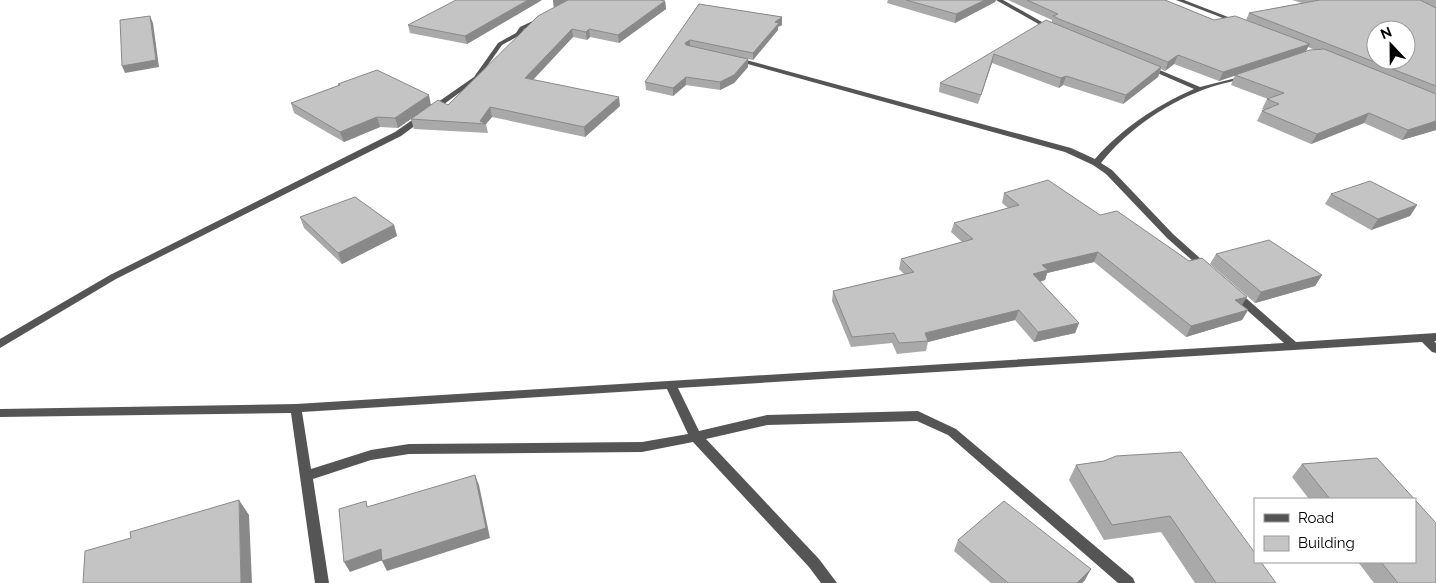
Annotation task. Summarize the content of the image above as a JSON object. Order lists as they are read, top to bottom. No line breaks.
{"legend":["Road","Building"],"north":"top"}
